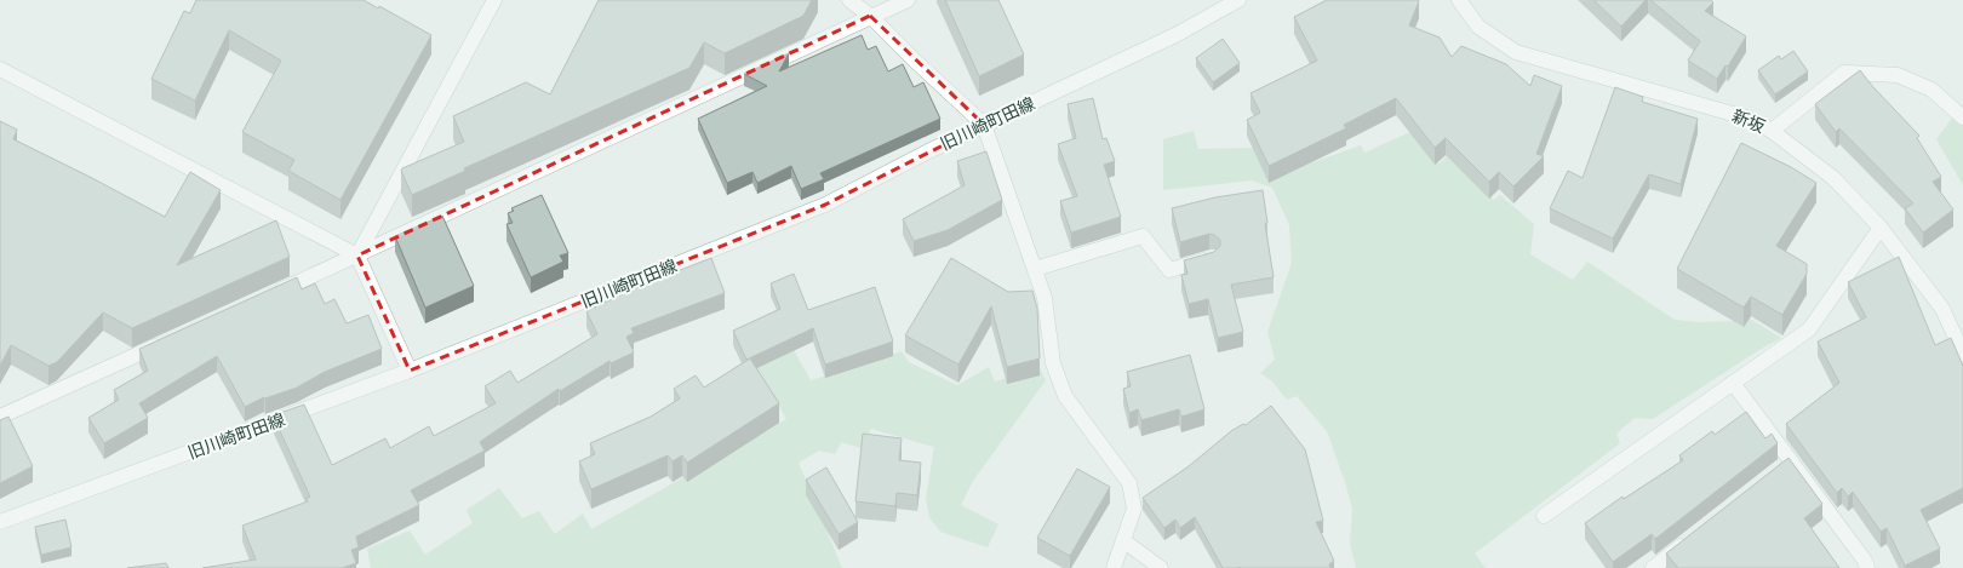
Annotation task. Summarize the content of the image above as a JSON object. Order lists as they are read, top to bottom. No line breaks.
{"streets":{"street":["新坂","旧川崎町田線"]}}
